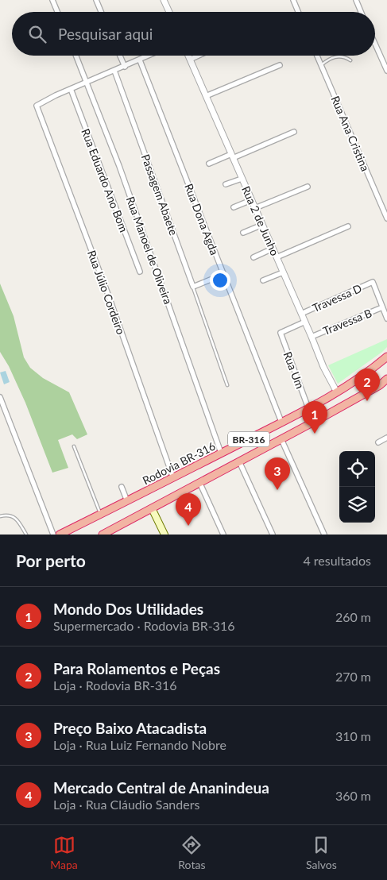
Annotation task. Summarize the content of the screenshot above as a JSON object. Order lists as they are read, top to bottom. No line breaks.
{"streets":{"highway":["BR-316","Rodovia BR-316"],"street":["Rua Ana Cristina","Rua Eduardo Ano Bom","Passagem Abaete","Rua Dona Agda","Rua 2 de Junho","Rua Manoel de Oliveira","Rua Júlio Cordeiro","Travessa D","Travessa B","Rua Um"]},"crossings":[["Rua Eduardo Ano Bom","Rua Júlio Cordeiro"],["Rua Dona Agda","Rodovia BR-316"],["Rua 2 de Junho","Travessa D"],["Rua 2 de Junho","Travessa B"],["Rua 2 de Junho","Rua Um"],["Rua 2 de Junho","Rodovia BR-316"],["Rua Manoel de Oliveira","Rodovia BR-316"],["Rua Júlio Cordeiro","Rodovia BR-316"],["Travessa D","Travessa B"],["Rua Um","Rodovia BR-316"]],"page":{"search":"Pesquisar aqui","pins":["2","1","3","4"],"heading":["Por perto","4 resultados"],"list":[{"mark":"1","name":"Mondo Dos Utilidades","note":"Supermercado · Rodovia BR-316","value":"260 m"},{"mark":"2","name":"Para Rolamentos e Peças","note":"Loja · Rodovia BR-316","value":"270 m"},{"mark":"3","name":"Preço Baixo Atacadista","note":"Loja · Rua Luiz Fernando Nobre","value":"310 m"},{"mark":"4","name":"Mercado Central de Ananindeua","note":"Loja · Rua Cláudio Sanders","value":"360 m"}],"nav":["Mapa","Rotas","Salvos"]}}
